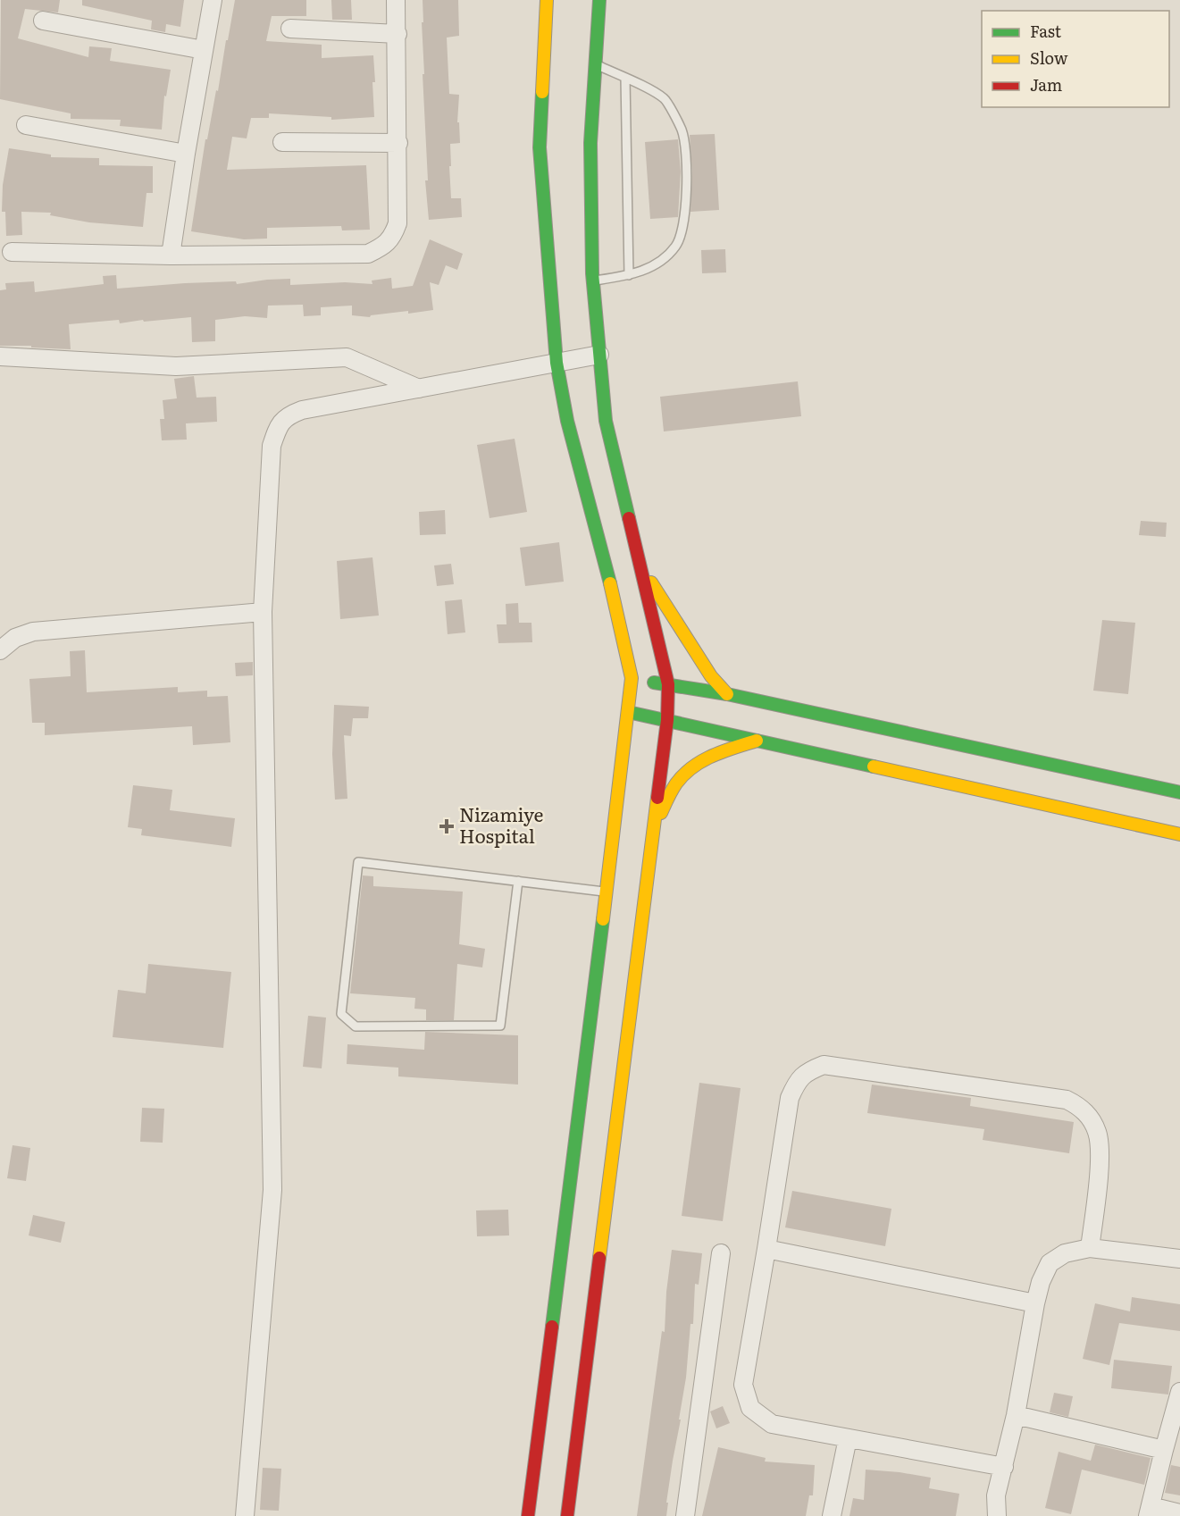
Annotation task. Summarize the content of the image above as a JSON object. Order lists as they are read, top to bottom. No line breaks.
{"places":{"health":["Nizamiye Hospital"]},"legend":["Fast","Slow","Jam"]}
